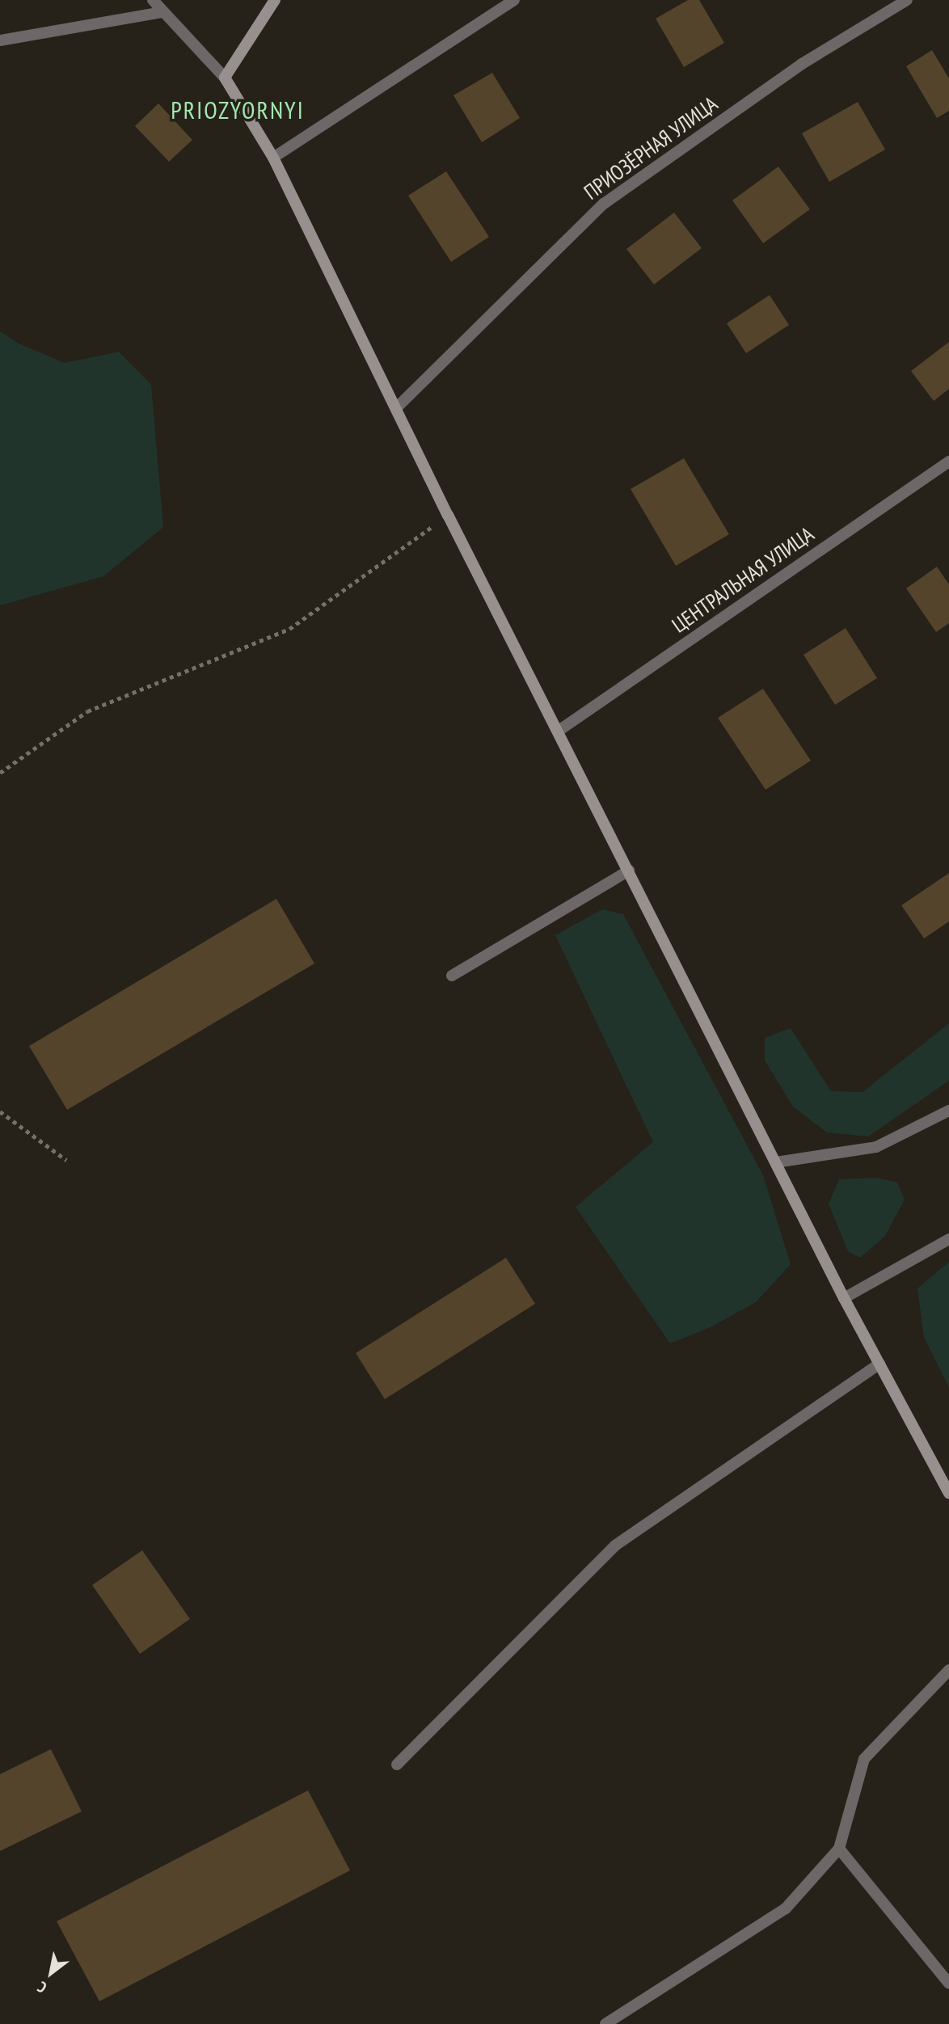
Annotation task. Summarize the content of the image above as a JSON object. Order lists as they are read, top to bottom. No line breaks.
{"streets":{"street":["ПРИОЗЁРНАЯ УЛИЦА","ЦЕНТРАЛЬНАЯ УЛИЦА"]},"districts":["PRIOZYORNYI"],"north":"bottom left"}
